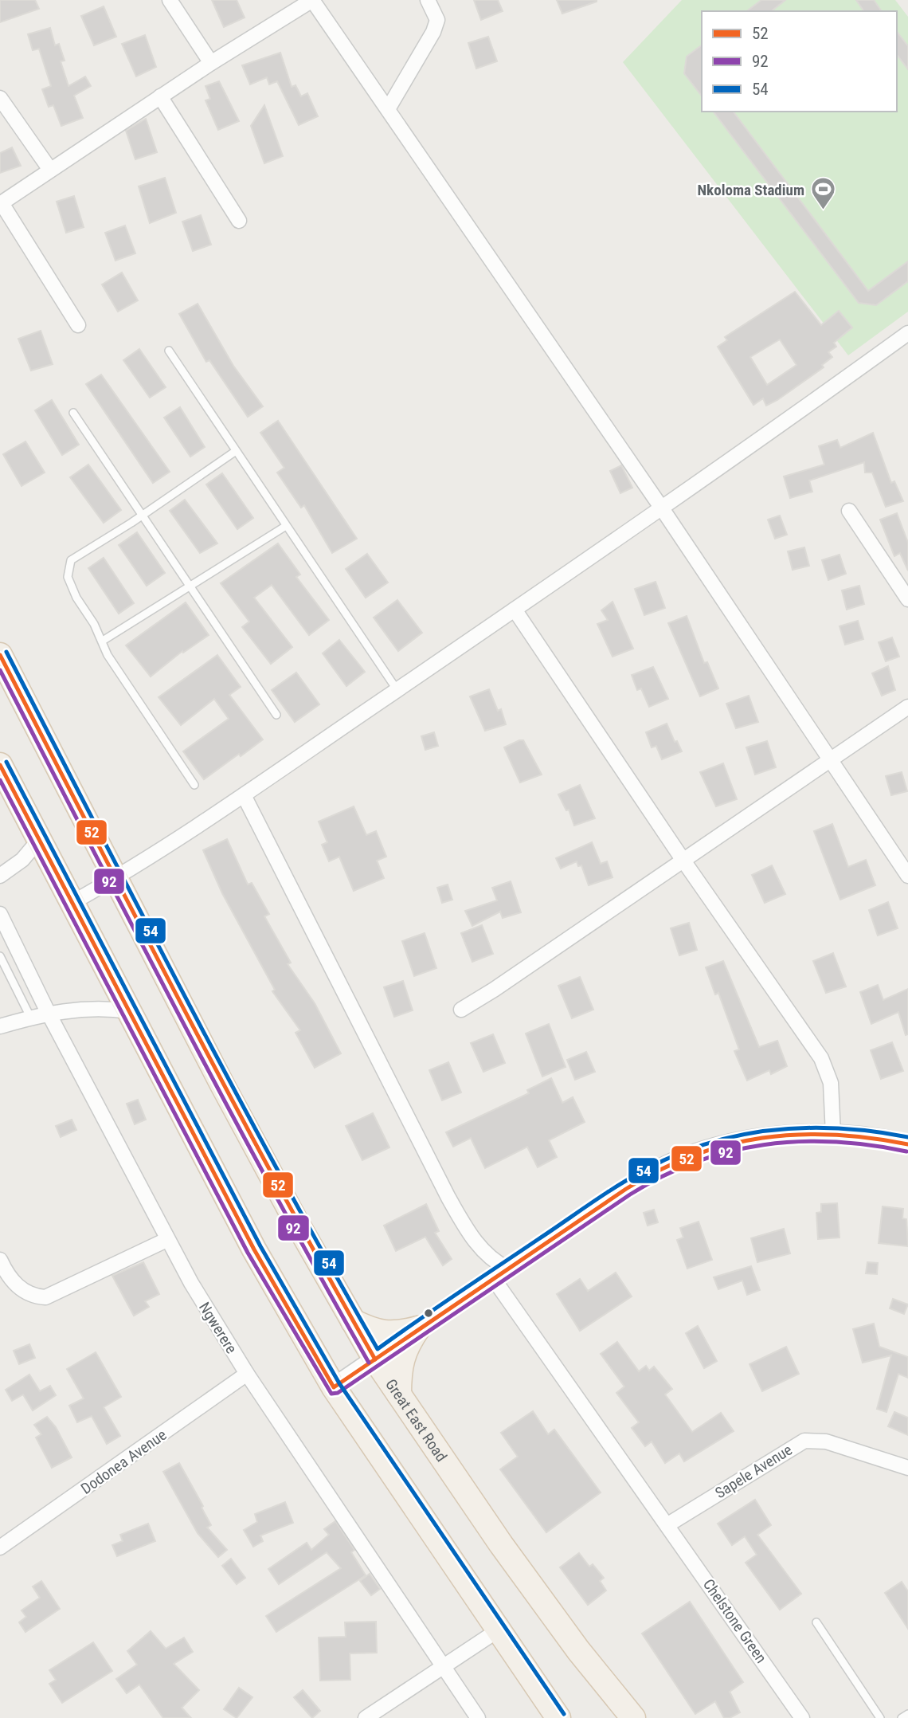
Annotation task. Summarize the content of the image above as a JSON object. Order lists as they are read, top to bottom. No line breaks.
{"streets":{"main road":["Great East Road"],"street":["Ngwerere","Dodonea Avenue","Sapele Avenue","Chelstone Green"]},"crossings":[["Ngwerere","Dodonea Avenue"],["Sapele Avenue","Chelstone Green"]],"places":{"sports":["Nkoloma Stadium"]},"lines":["transit line 54","transit line 52","transit line 92"],"legend":["52","92","54"]}
